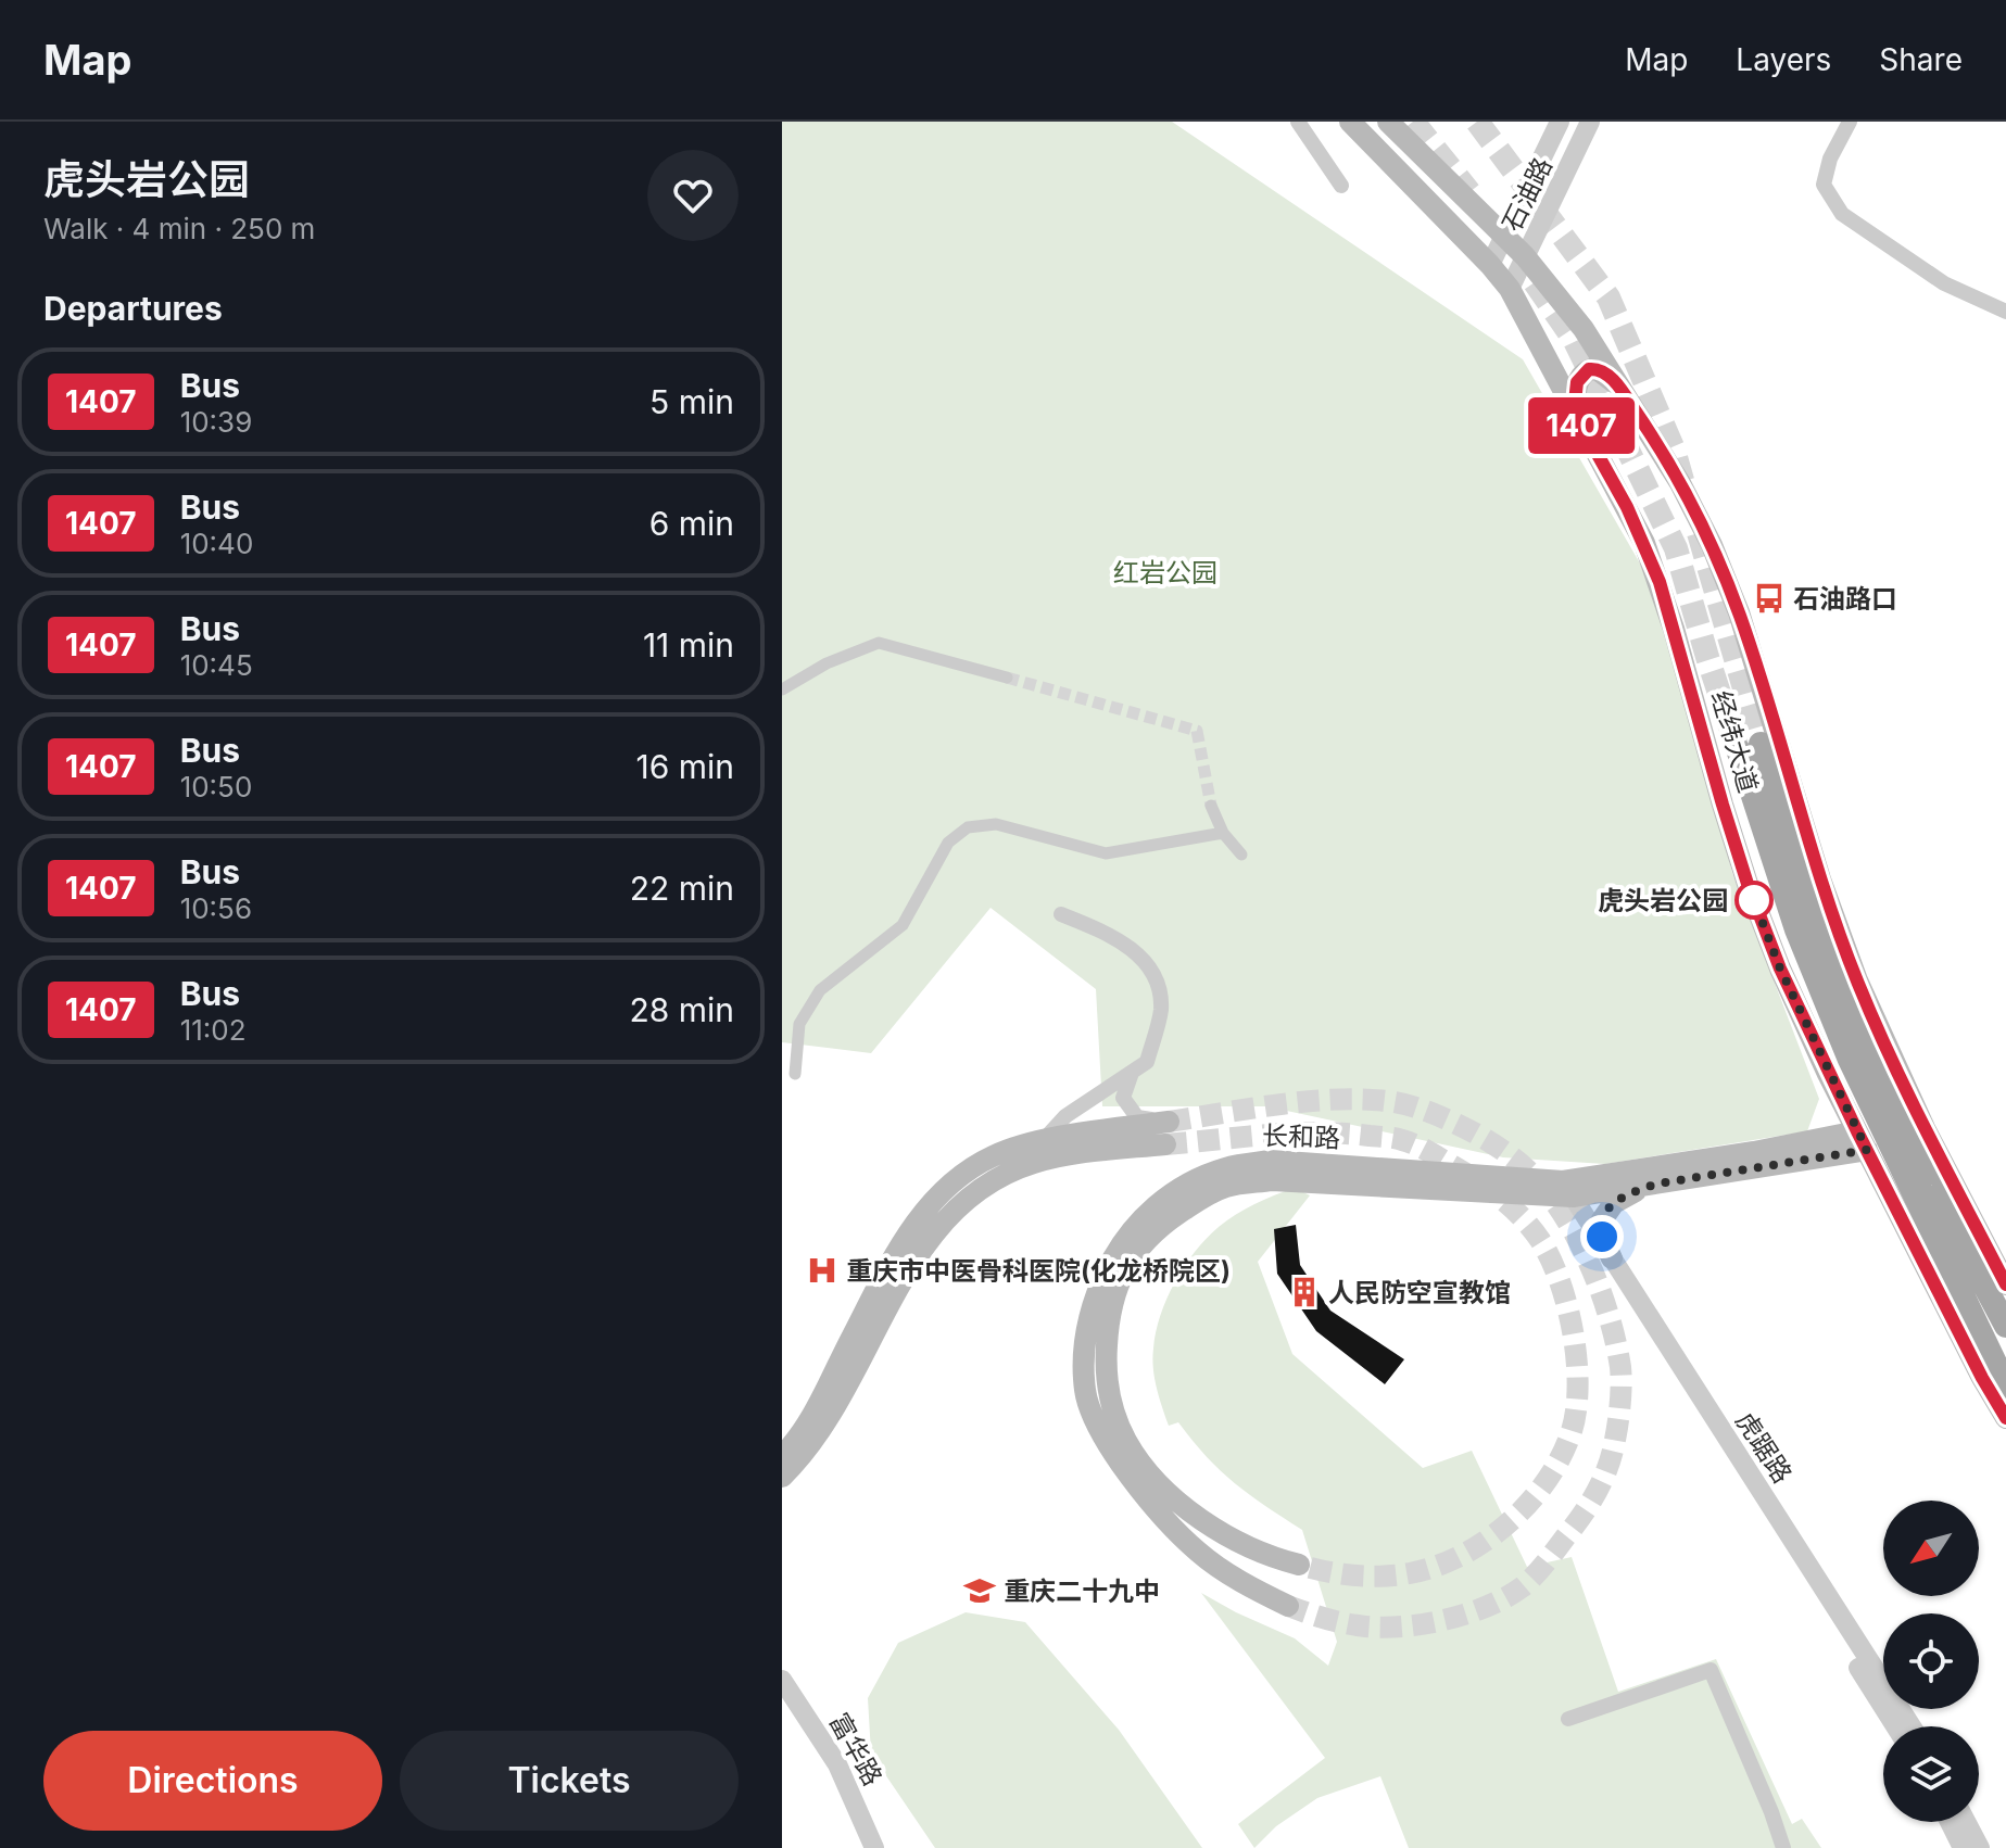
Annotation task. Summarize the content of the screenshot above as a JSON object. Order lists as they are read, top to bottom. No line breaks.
{"streets":{"main road":["经纬大道","长和路"],"street":["石油路","虎踞路","富华路"]},"crossings":[["石油路","经纬大道"],["经纬大道","长和路"],["长和路","虎踞路"]],"parks":["红岩公园"],"places":{"bus stop":["石油路口"],"other":["虎头岩公园"],"hospital":["重庆市中医骨科医院(化龙桥院区)"],"building":["人民防空宣教馆"],"school or university":["重庆二十九中"]},"lines":["bus line 1407"],"north":"bottom left","page":{"header":"Map","nav":["Map","Layers","Share"],"heading":[["虎头岩公园","Walk · 4 min · 250 m"],"Departures"],"on_map":"1407","list":[{"mark":"1407","name":"Bus","note":"10:39","value":"5 min"},{"mark":"1407","name":"Bus","note":"10:40","value":"6 min"},{"mark":"1407","name":"Bus","note":"10:45","value":"11 min"},{"mark":"1407","name":"Bus","note":"10:50","value":"16 min"},{"mark":"1407","name":"Bus","note":"10:56","value":"22 min"},{"mark":"1407","name":"Bus","note":"11:02","value":"28 min"}],"buttons":["Directions","Tickets"]}}
